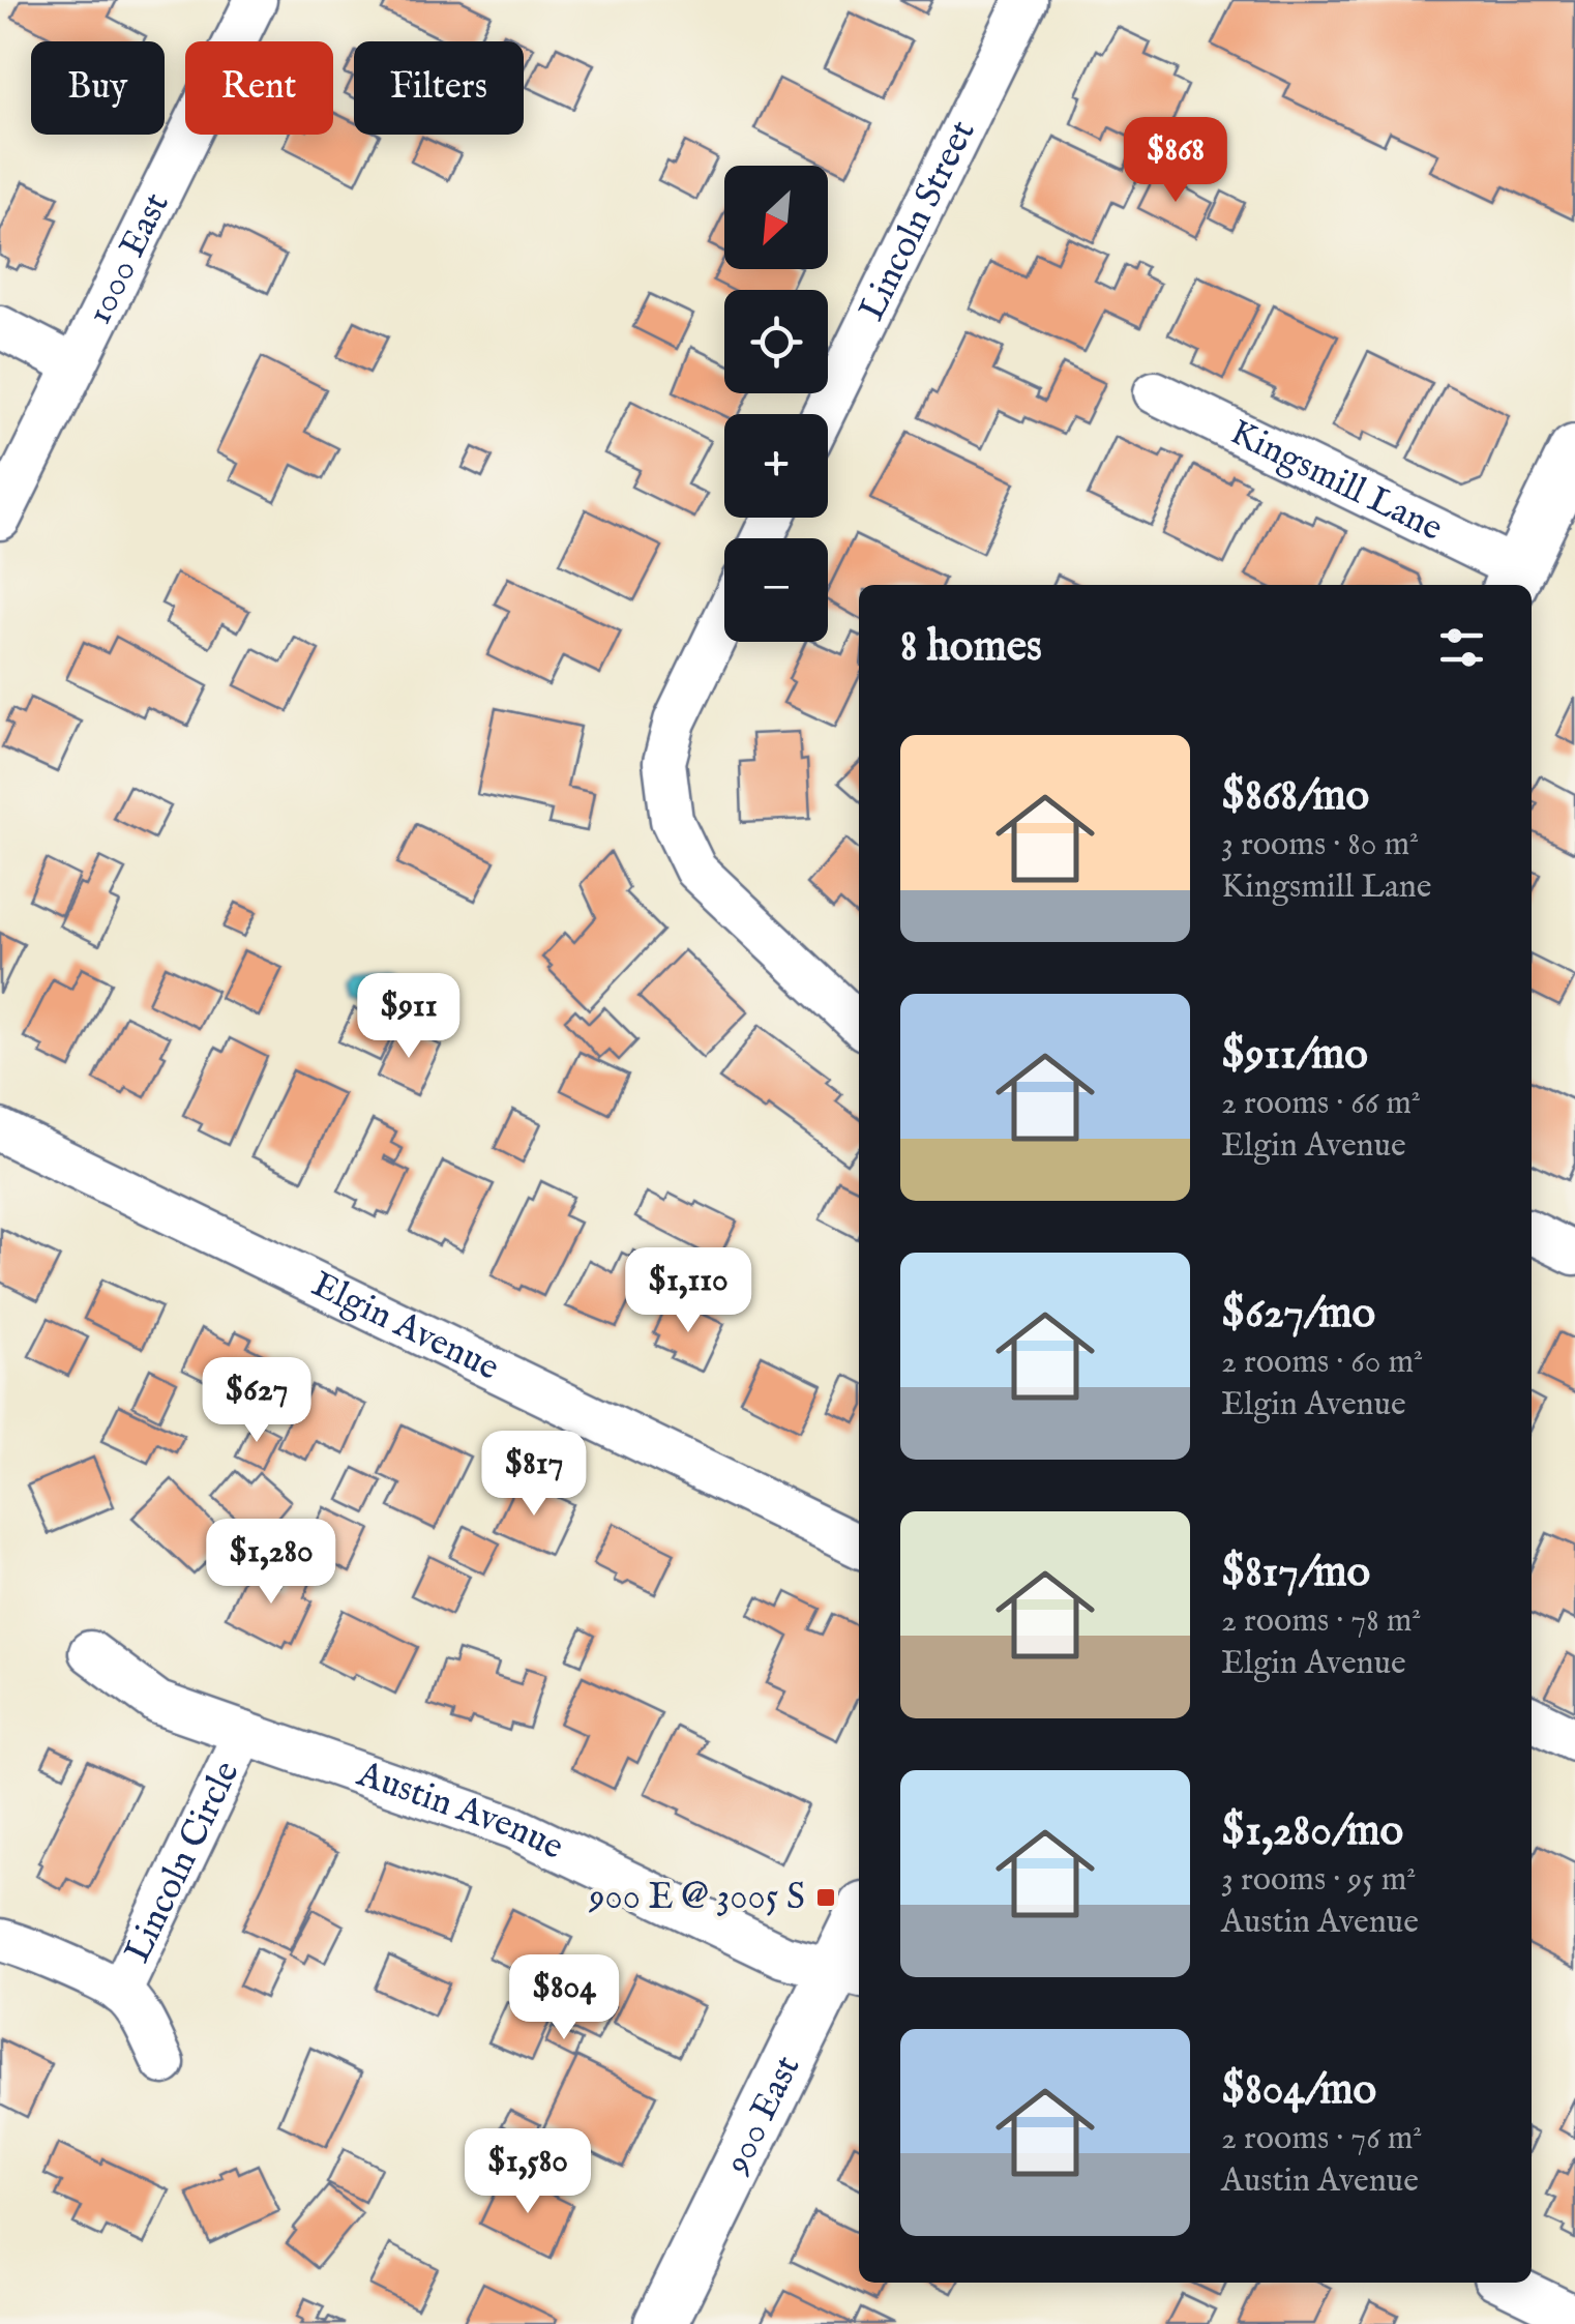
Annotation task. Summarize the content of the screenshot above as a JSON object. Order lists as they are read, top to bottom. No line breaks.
{"streets":{"street":["Lincoln Street","1000 East","Kingsmill Lane","Elgin Avenue","Austin Avenue","Lincoln Circle","900 East"]},"crossings":[["Austin Avenue","Lincoln Circle"],["Austin Avenue","900 East"]],"places":{"transit":["900 E @ 3005 S"]},"north":"bottom left","page":{"chip":["Buy","Rent","Filters"],"price":["$868","$911","$1,110","$627","$817","$1,280","$804","$1,580"],"map_buttons":["+","−"],"heading":"8 homes","list":[{"name":"$868/mo","note":"3 rooms · 80 m² · Kingsmill Lane"},{"name":"$911/mo","note":"2 rooms · 66 m² · Elgin Avenue"},{"name":"$627/mo","note":"2 rooms · 60 m² · Elgin Avenue"},{"name":"$817/mo","note":"2 rooms · 78 m² · Elgin Avenue"},{"name":"$1,280/mo","note":"3 rooms · 95 m² · Austin Avenue"},{"name":"$804/mo","note":"2 rooms · 76 m² · Austin Avenue"}]}}
